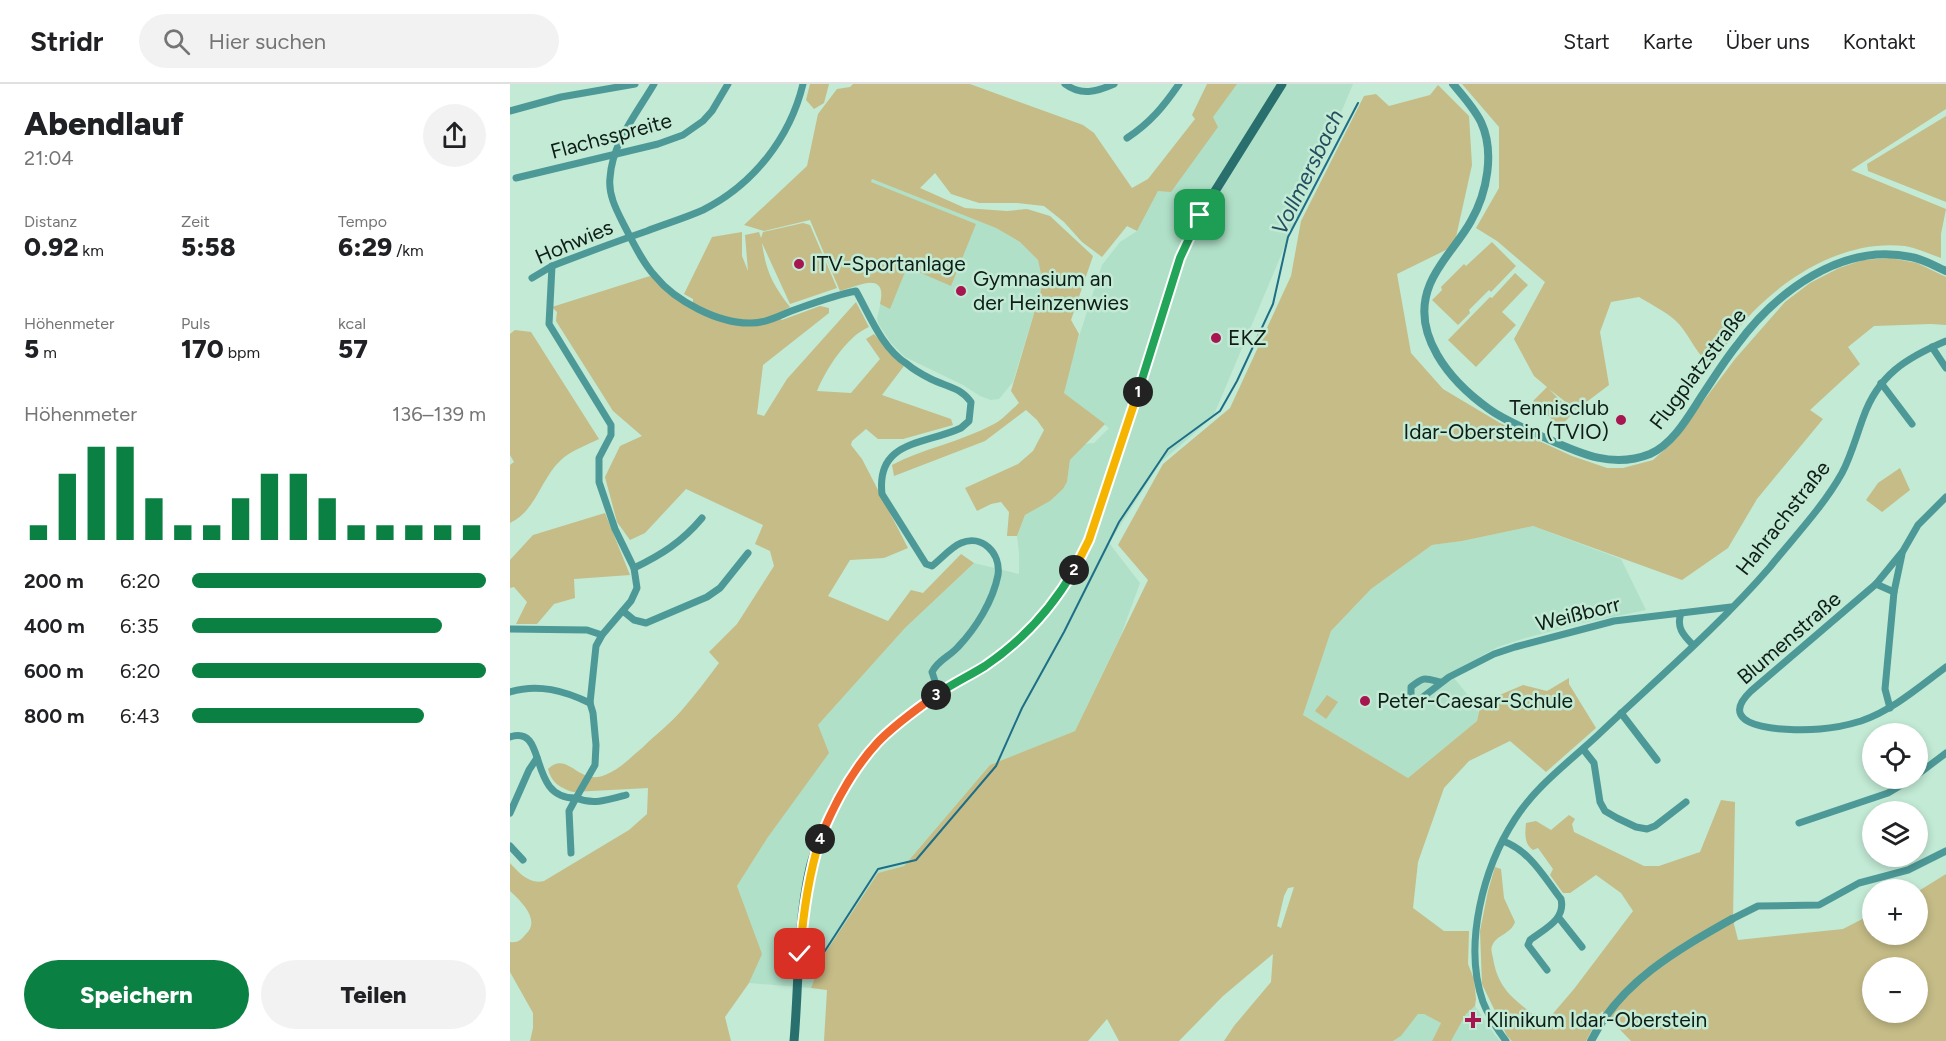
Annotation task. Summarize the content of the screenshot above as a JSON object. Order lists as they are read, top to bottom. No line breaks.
{"streets":{"street":["Flachsspreite","Hohwies","Flugplatzstraße","Hahrachstraße","Weißborr","Blumenstraße"]},"crossings":[["Flachsspreite","Hohwies"],["Hahrachstraße","Weißborr"]],"water":["Vollmersbach"],"places":{"other":["ITV-Sportanlage","Gymnasium an der Heinzenwies","EKZ","Tennisclub Idar-Oberstein (TVIO)","Peter-Caesar-Schule"],"health":["Klinikum Idar-Oberstein"]},"page":{"header":"Stridr","search":"Hier suchen","nav":["Start","Karte","Über uns","Kontakt"],"heading":["Abendlauf","21:04"],"stats":[["Distanz","0.92 km"],["Zeit","5:58"],["Tempo","6:29 /km"],["Höhenmeter","5 m"],["Puls","170 bpm"],["kcal","57"]],"pins":["1","2","3","4"],"chart":["Höhenmeter","136–139 m"],"list":[{"name":"200 m","note":"6:20"},{"name":"400 m","note":"6:35"},{"name":"600 m","note":"6:20"},{"name":"800 m","note":"6:43"}],"map_buttons":["+","−"],"buttons":["Speichern","Teilen"]}}
